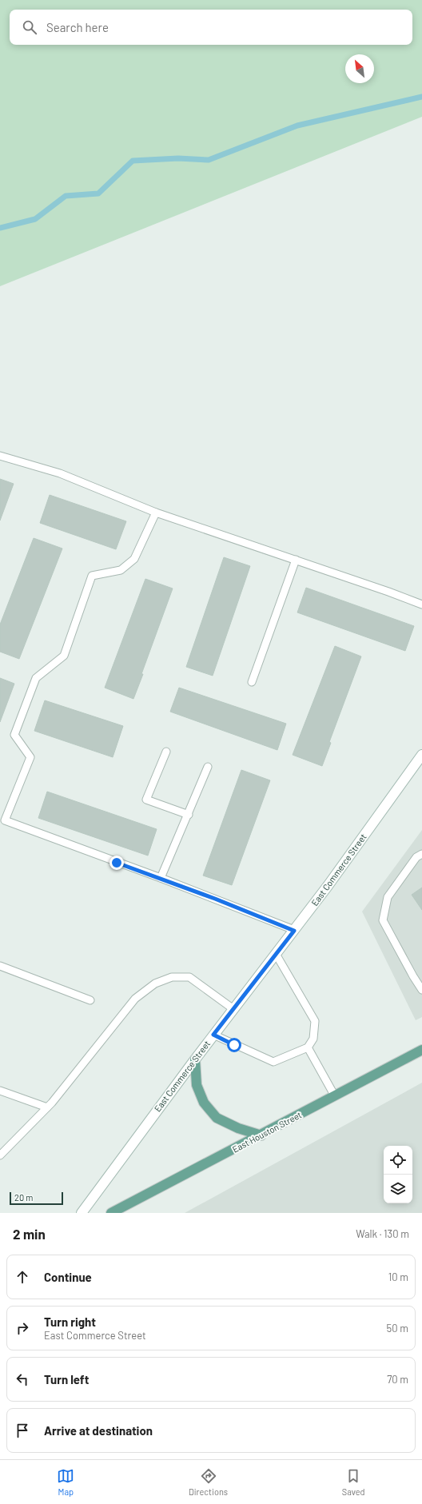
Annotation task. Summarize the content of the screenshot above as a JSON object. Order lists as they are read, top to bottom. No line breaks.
{"streets":{"main road":["East Commerce Street","East Houston Street"]},"scale_bar":"20 m","north":"top left","page":{"search":"Search here","scale":"20 m","heading":["2 min","Walk · 130 m"],"list":[["Continue","10 m"],["Turn right","East Commerce Street","50 m"],["Turn left","70 m"],"Arrive at destination"],"nav":["Map","Directions","Saved"]}}
